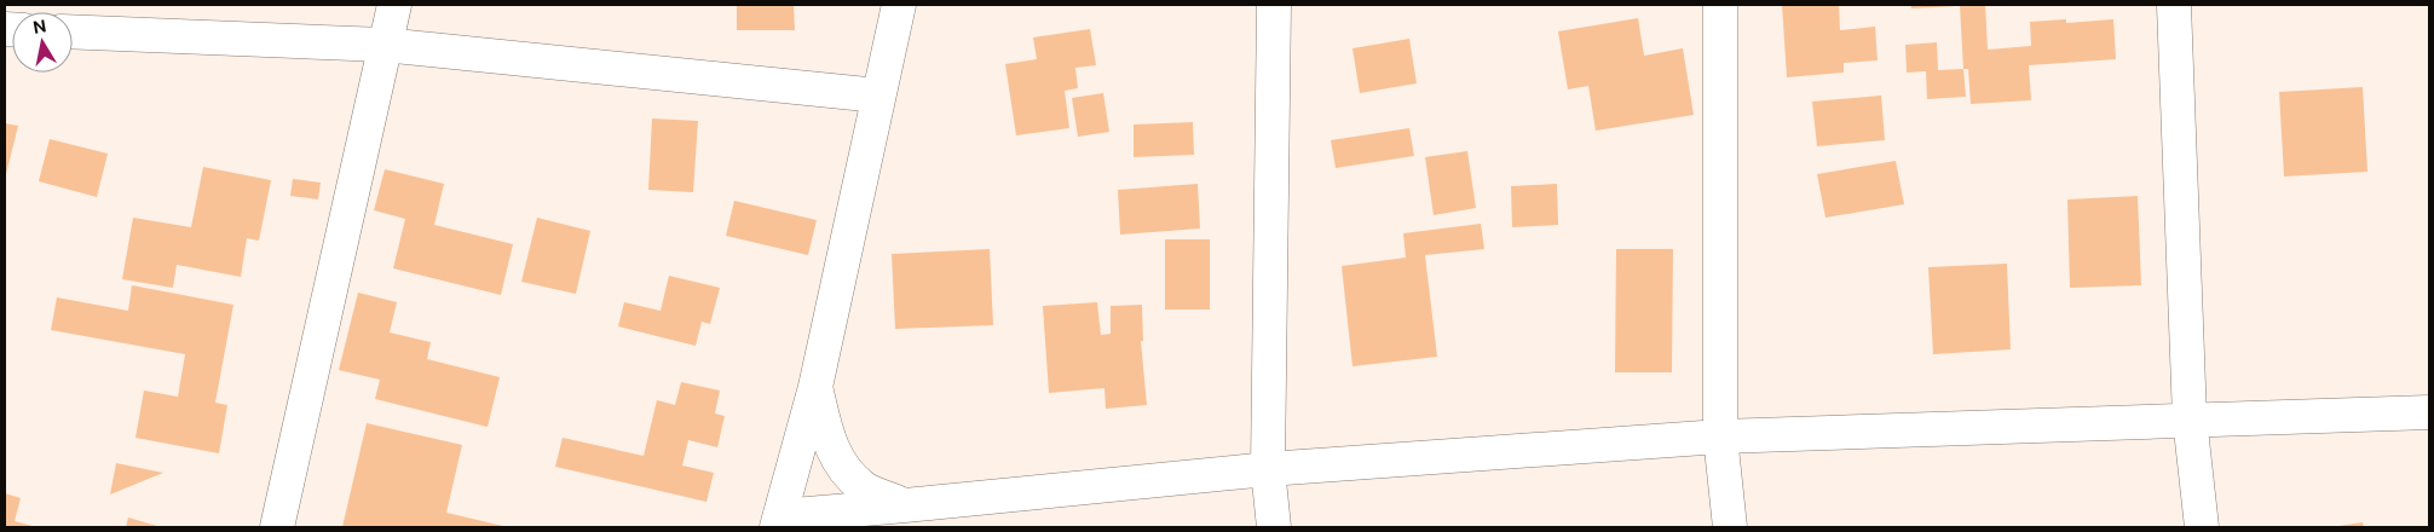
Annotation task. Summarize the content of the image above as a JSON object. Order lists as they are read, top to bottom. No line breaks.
{"north":"top"}
